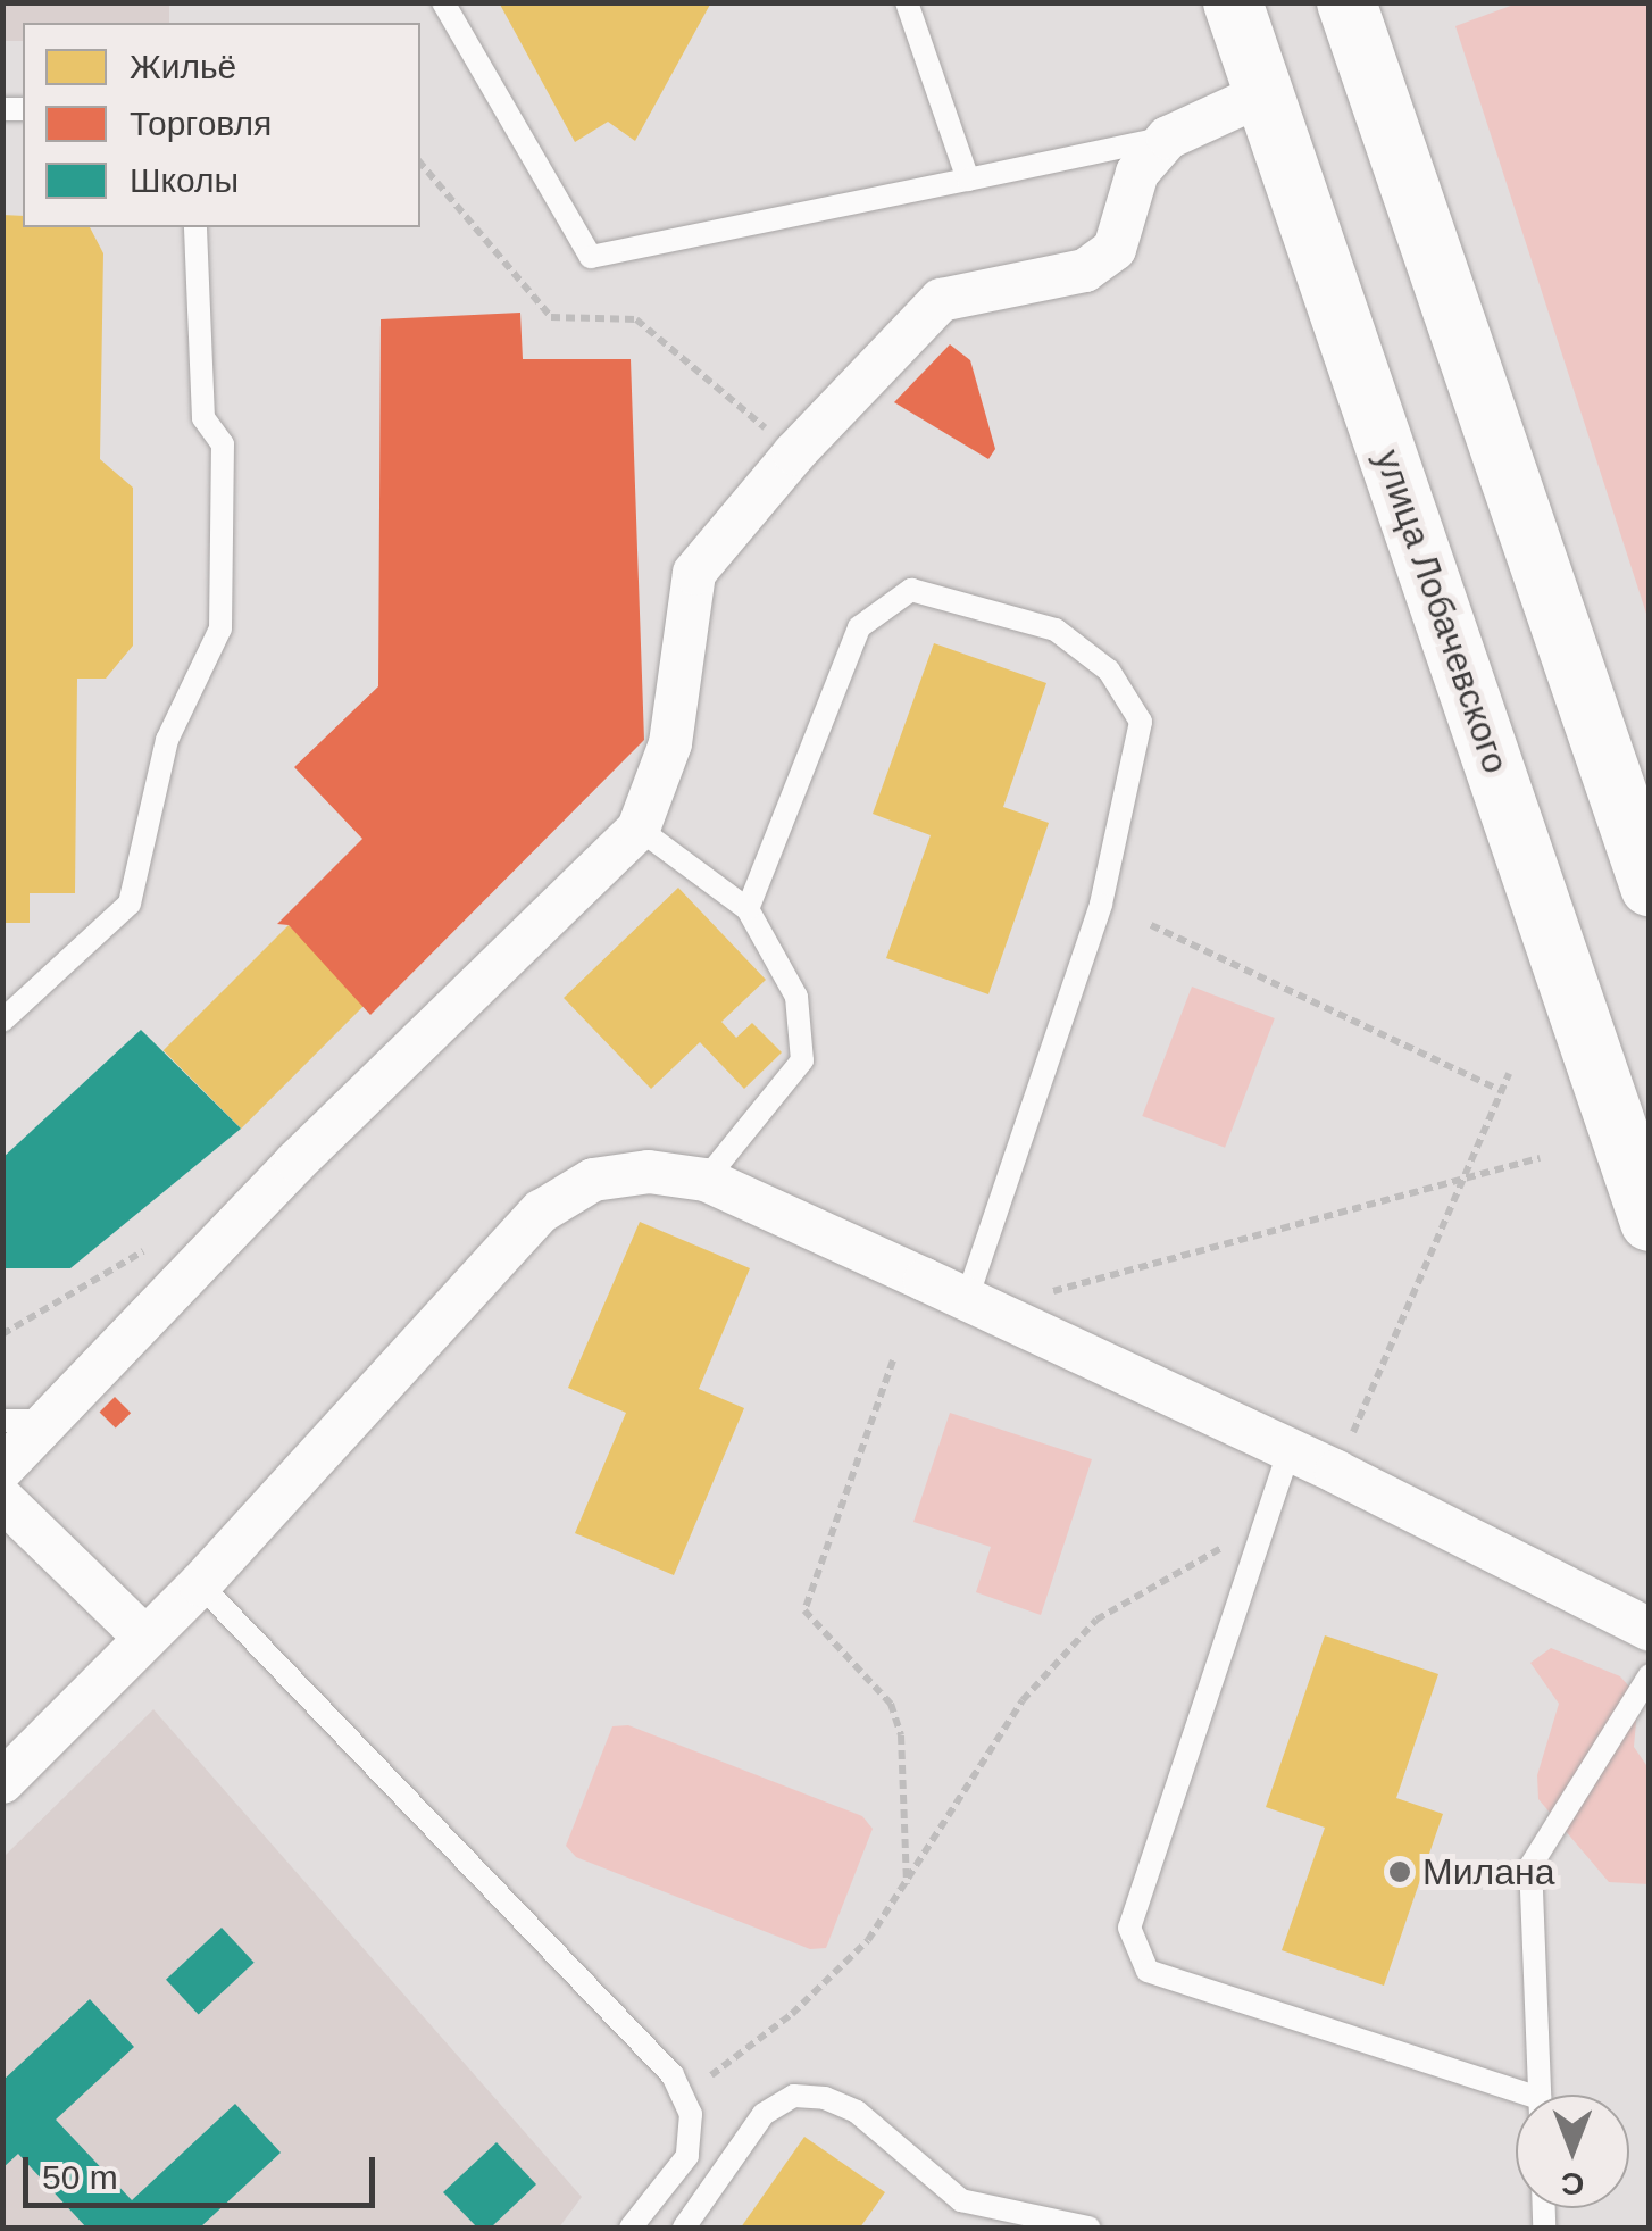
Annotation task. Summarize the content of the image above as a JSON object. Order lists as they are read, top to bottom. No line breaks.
{"streets":{"main road":["улица Лобачевского"]},"places":["Милана"],"legend":["Жильё","Торговля","Школы"],"scale_bar":"50 m","north":"bottom"}
